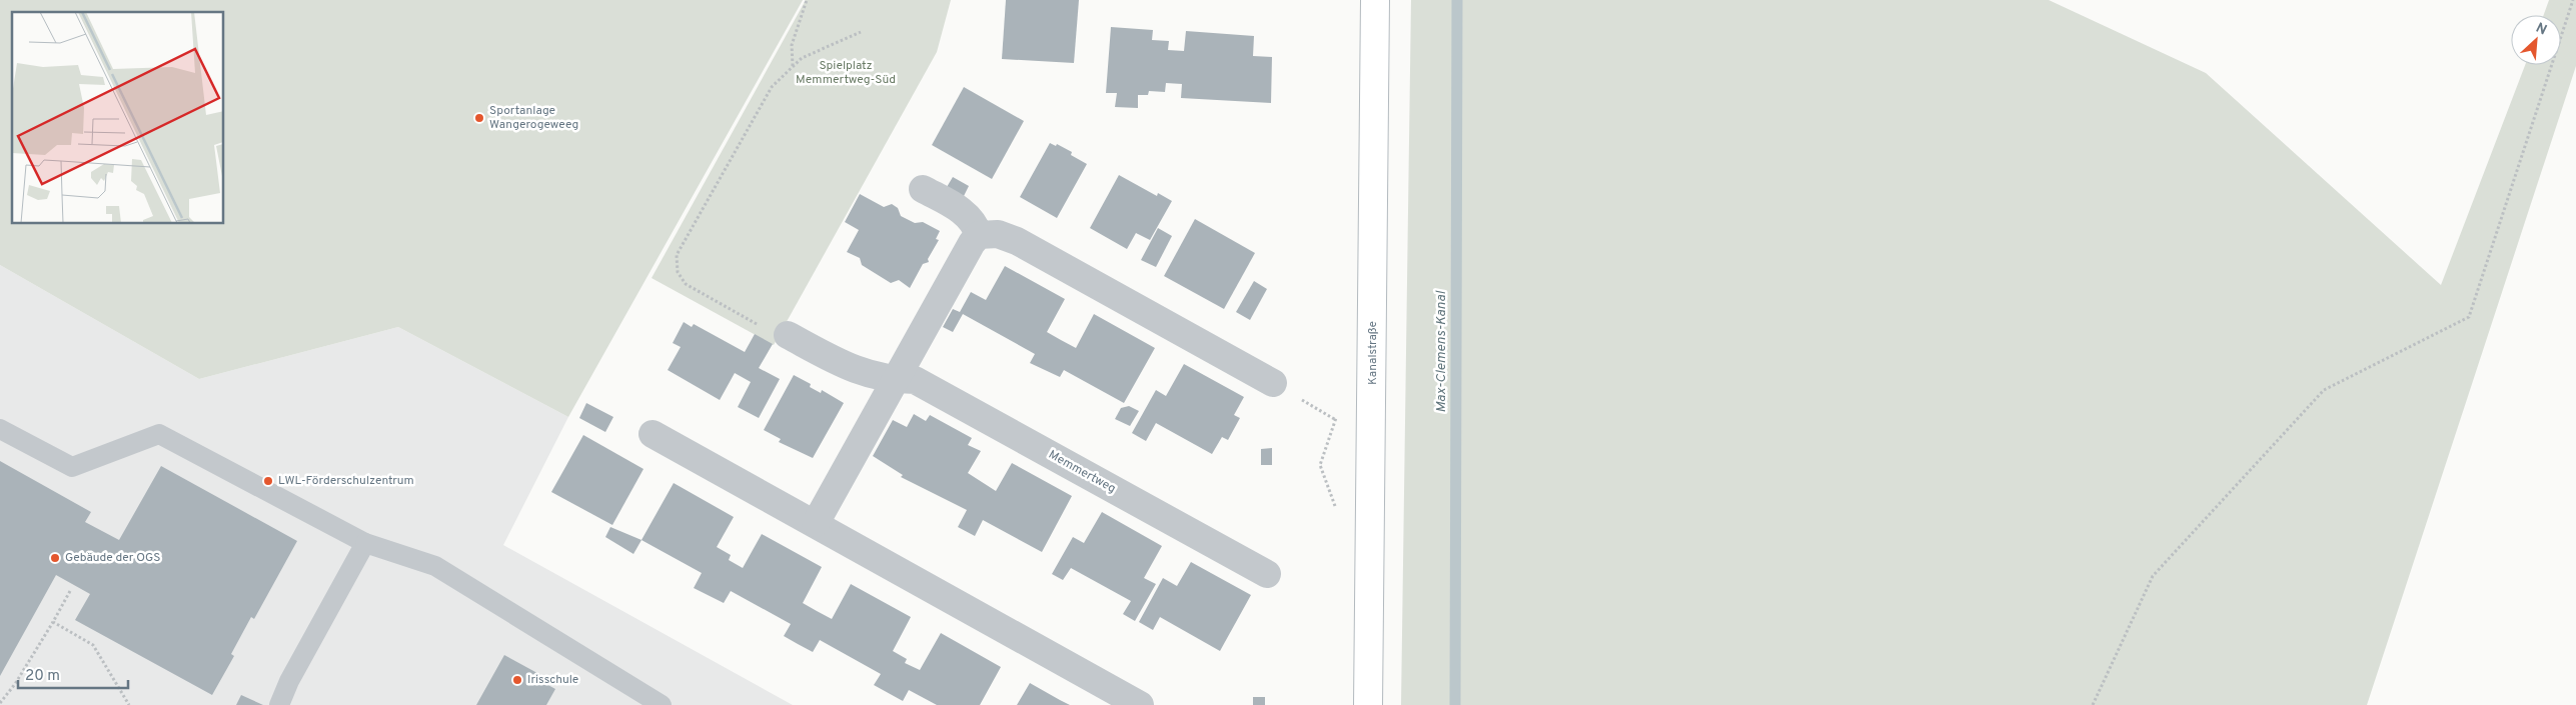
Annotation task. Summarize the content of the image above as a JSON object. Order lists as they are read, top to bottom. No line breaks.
{"streets":{"main road":["Kanalstraße"],"street":["Memmertweg"]},"water":["Max-Clemens-Kanal"],"parks":["Spielplatz Memmertweg-Süd"],"places":["Sportanlage Wangerogeweeg","LWL-Förderschulzentrum","Gebäude der OGS","Irisschule"],"scale_bar":"20 m","north":"top right"}
